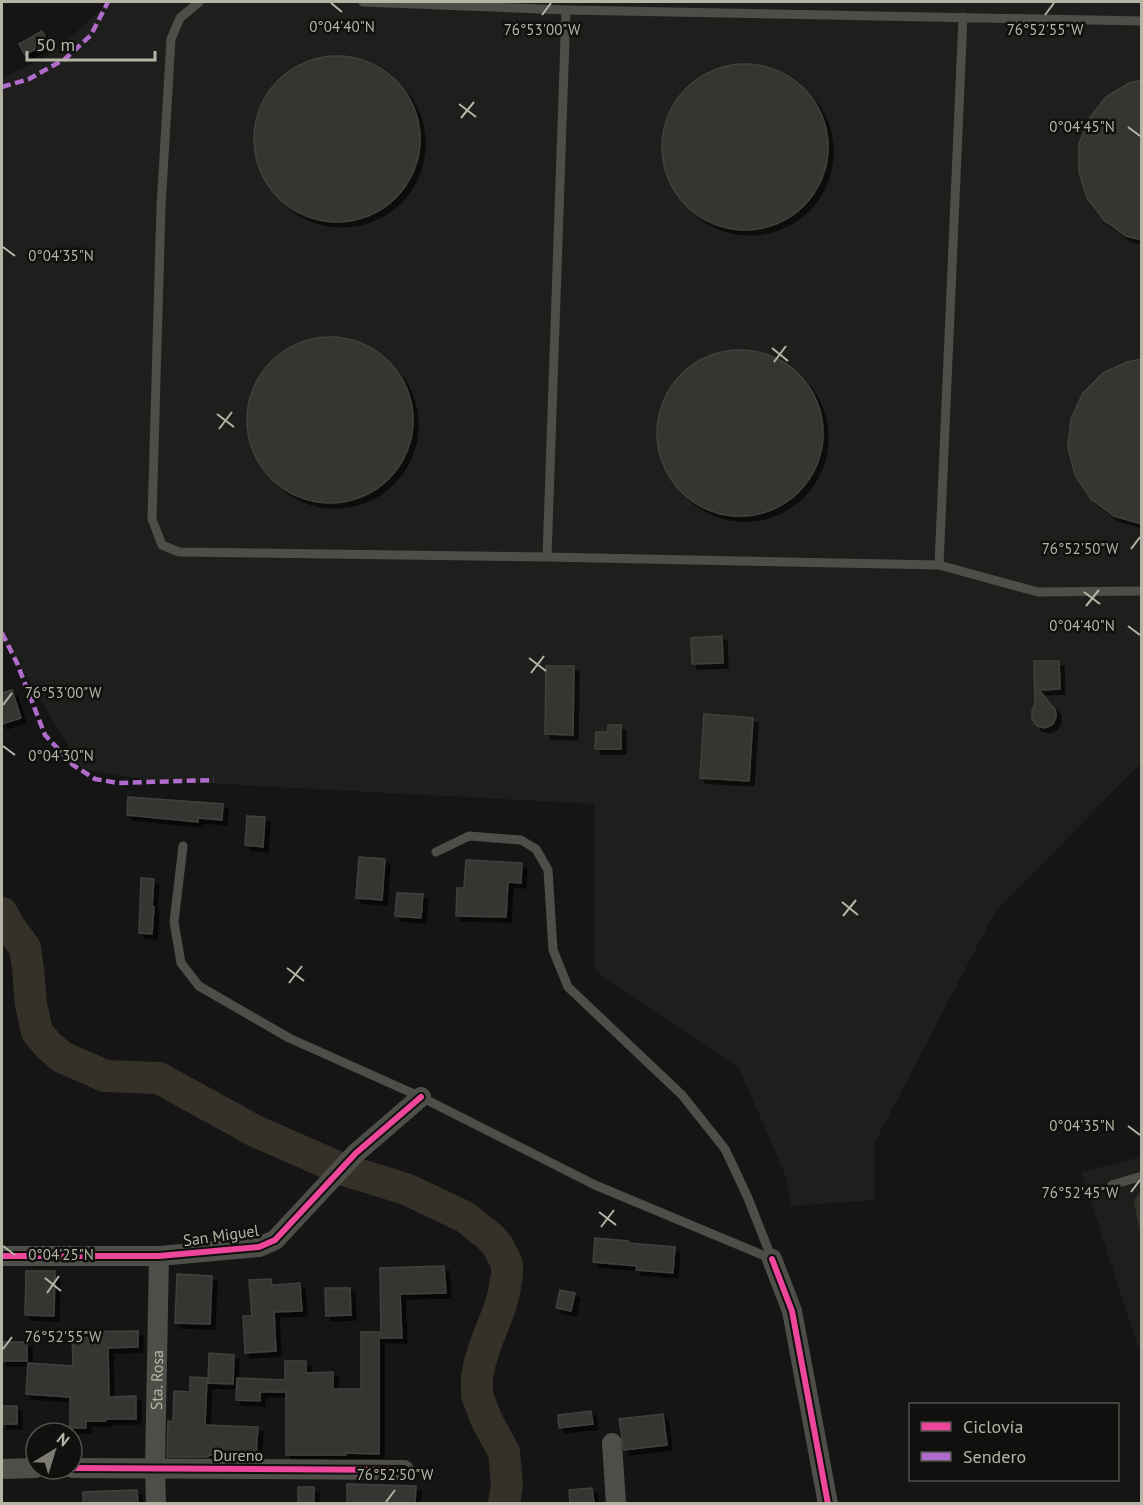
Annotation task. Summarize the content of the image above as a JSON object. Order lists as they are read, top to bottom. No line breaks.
{"streets":{"street":["San Miguel","Sta. Rosa","Dureno"]},"crossings":[["San Miguel","Sta. Rosa"],["Sta. Rosa","Dureno"]],"legend":["Ciclovía","Sendero"],"scale_bar":"50 m","north":"top right","coordinates":["0°04'40\"N","76°53'00\"W","76°52'55\"W","0°04'45\"N","0°04'35\"N","76°52'50\"W","0°04'30\"N","76°52'45\"W","0°04'25\"N"]}
